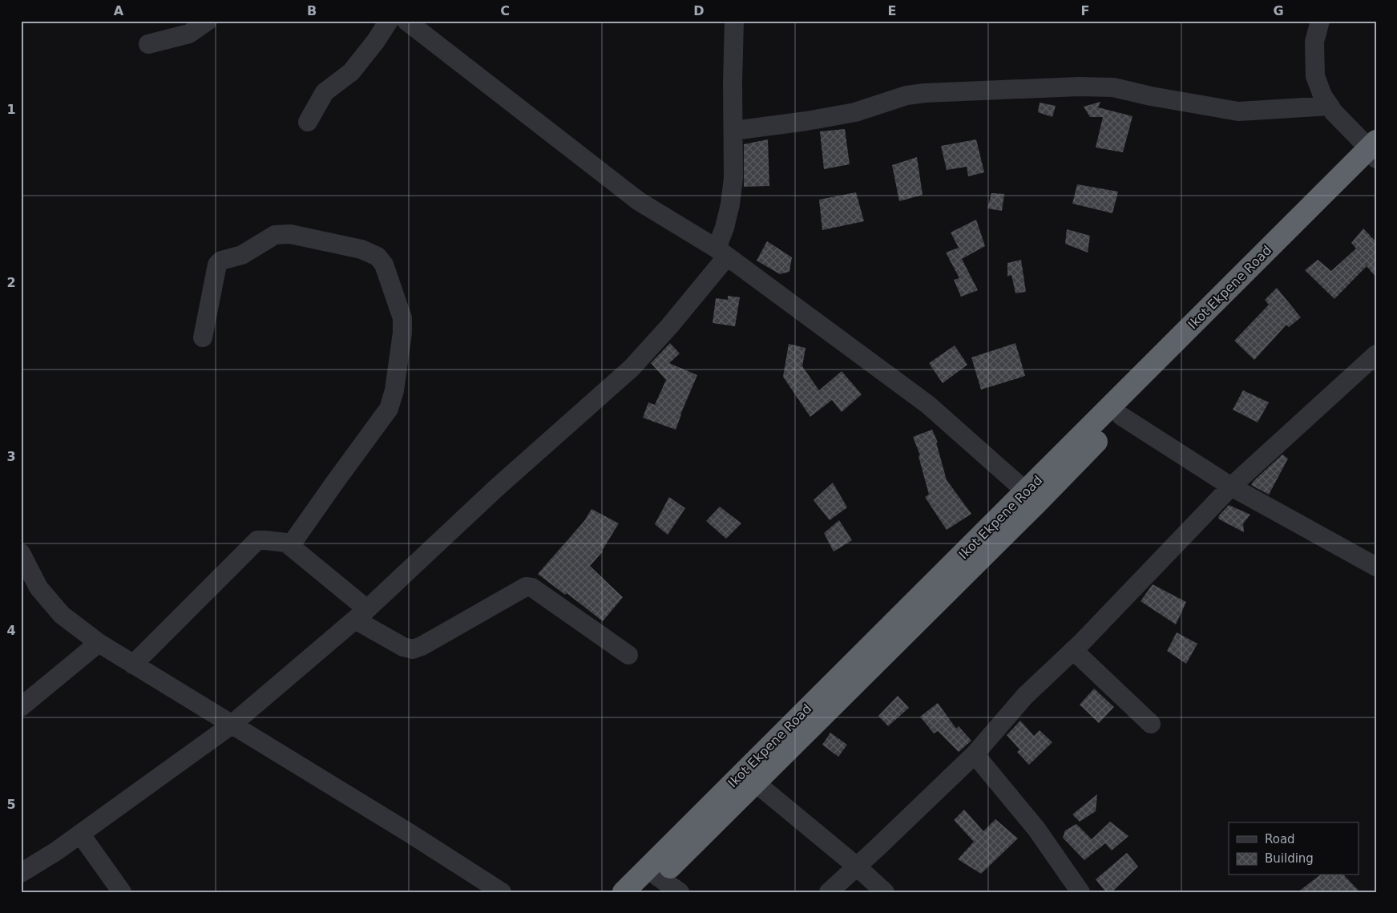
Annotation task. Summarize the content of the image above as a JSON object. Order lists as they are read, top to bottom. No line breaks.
{"streets":{"highway":["Ikot Ekpene Road"]},"legend":["Road","Building"],"grid":{"columns":["A","B","C","D","E","F","G"],"rows":["1","2","3","4","5"]}}
